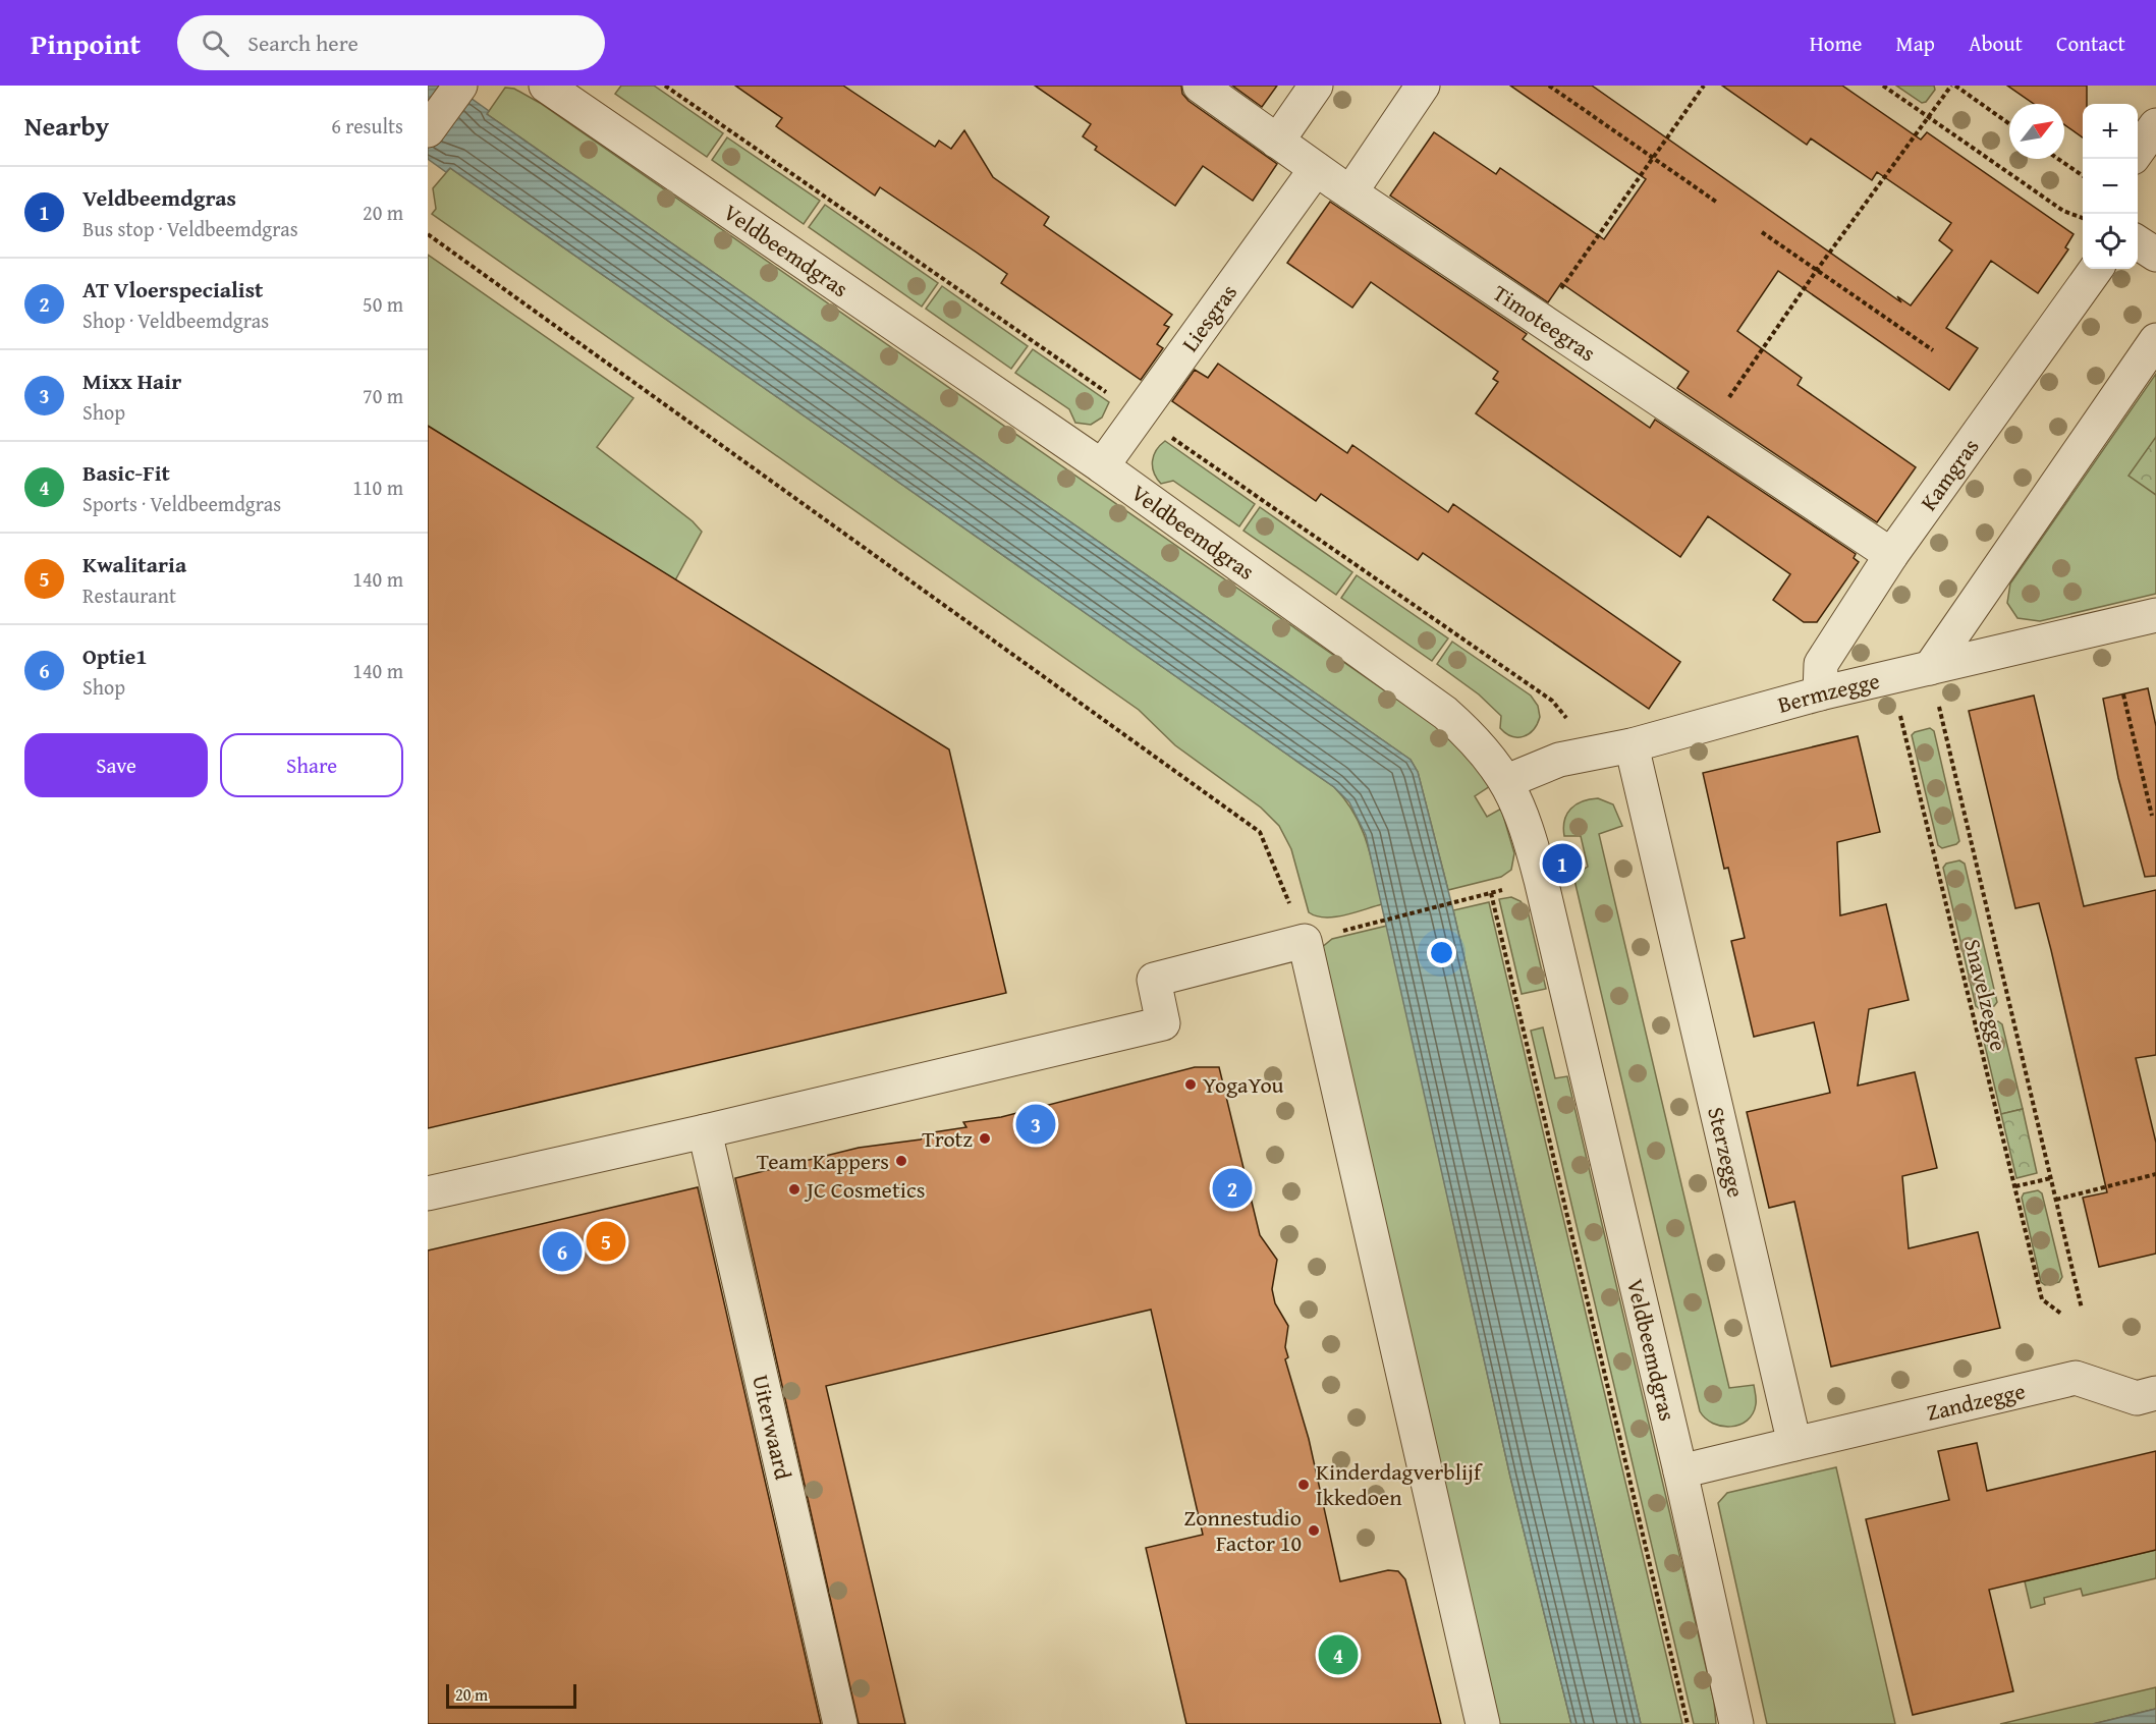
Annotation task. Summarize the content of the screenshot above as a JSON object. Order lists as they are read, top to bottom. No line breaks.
{"streets":{"street":["Veldbeemdgras","Liesgras","Timoteegras","Kamgras","Bermzegge","Sterzegge","Zandzegge","Uiterwaard"],"path":["Snavelzegge"]},"crossings":[["Veldbeemdgras","Liesgras"],["Veldbeemdgras","Bermzegge"],["Liesgras","Timoteegras"],["Timoteegras","Kamgras"],["Kamgras","Bermzegge"],["Bermzegge","Snavelzegge"],["Bermzegge","Sterzegge"],["Sterzegge","Zandzegge"]],"places":["YogaYou","Trotz","Team Kappers","JC Cosmetics","Kinderdagverblijf Ikkedoen","Zonnestudio Factor 10"],"scale_bar":"20 m","north":"top right","page":{"header":"Pinpoint","search":"Search here","nav":["Home","Map","About","Contact"],"heading":["Nearby","6 results"],"map_buttons":["+","−"],"list":[{"mark":"1","name":"Veldbeemdgras","note":"Bus stop · Veldbeemdgras","value":"20 m"},{"mark":"2","name":"AT Vloerspecialist","note":"Shop · Veldbeemdgras","value":"50 m"},{"mark":"3","name":"Mixx Hair","note":"Shop","value":"70 m"},{"mark":"4","name":"Basic-Fit","note":"Sports · Veldbeemdgras","value":"110 m"},{"mark":"5","name":"Kwalitaria","note":"Restaurant","value":"140 m"},{"mark":"6","name":"Optie1","note":"Shop","value":"140 m"}],"buttons":["Save","Share"],"pins":["1","3","2","5","6","4"],"scale":"20 m"}}
